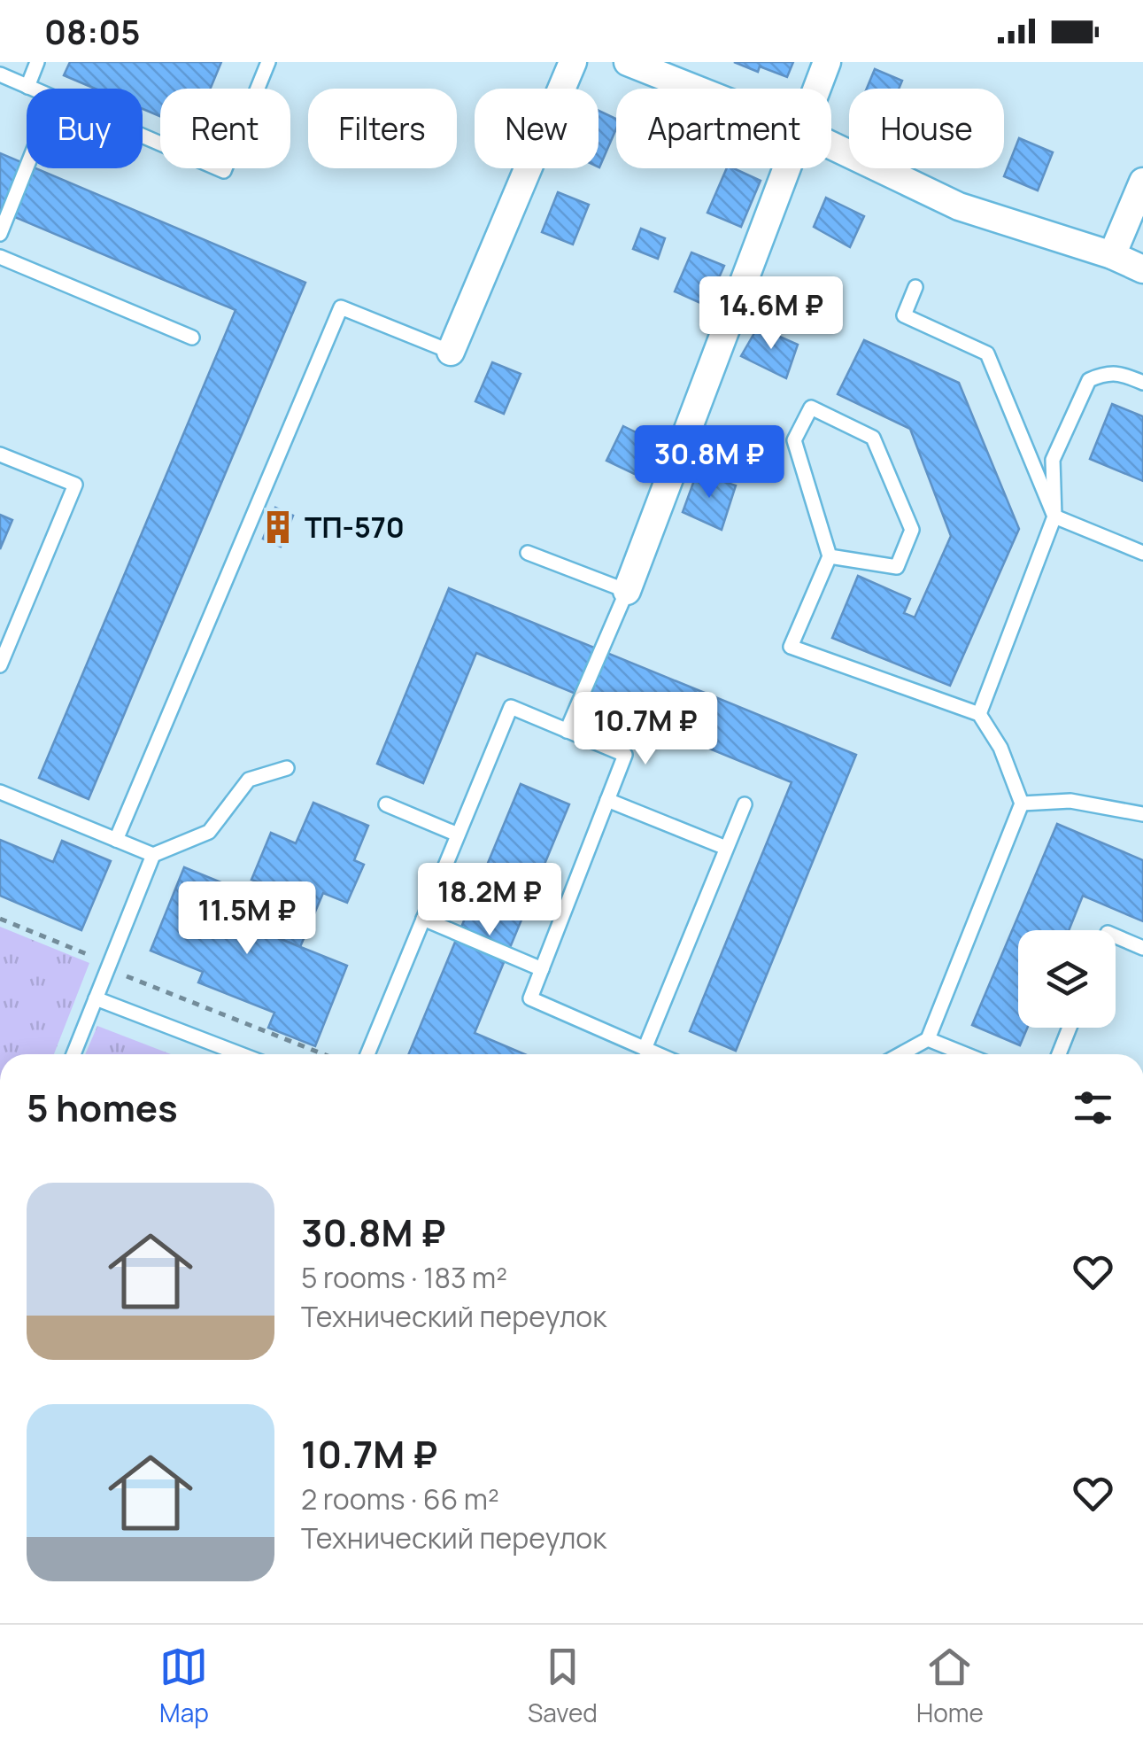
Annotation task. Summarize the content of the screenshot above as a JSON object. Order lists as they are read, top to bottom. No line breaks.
{"places":{"building":["ТП-570"]},"page":{"status":"08:05","chip":["Buy","Rent","Filters","New","Apartment","House"],"price":["14.6M ₽","30.8M ₽","10.7M ₽","18.2M ₽","11.5M ₽"],"heading":"5 homes","list":[{"name":"30.8M ₽","note":"5 rooms · 183 m² · Технический переулок"},{"name":"10.7M ₽","note":"2 rooms · 66 m² · Технический переулок"}],"tabs":["Map","Saved","Home"]}}
